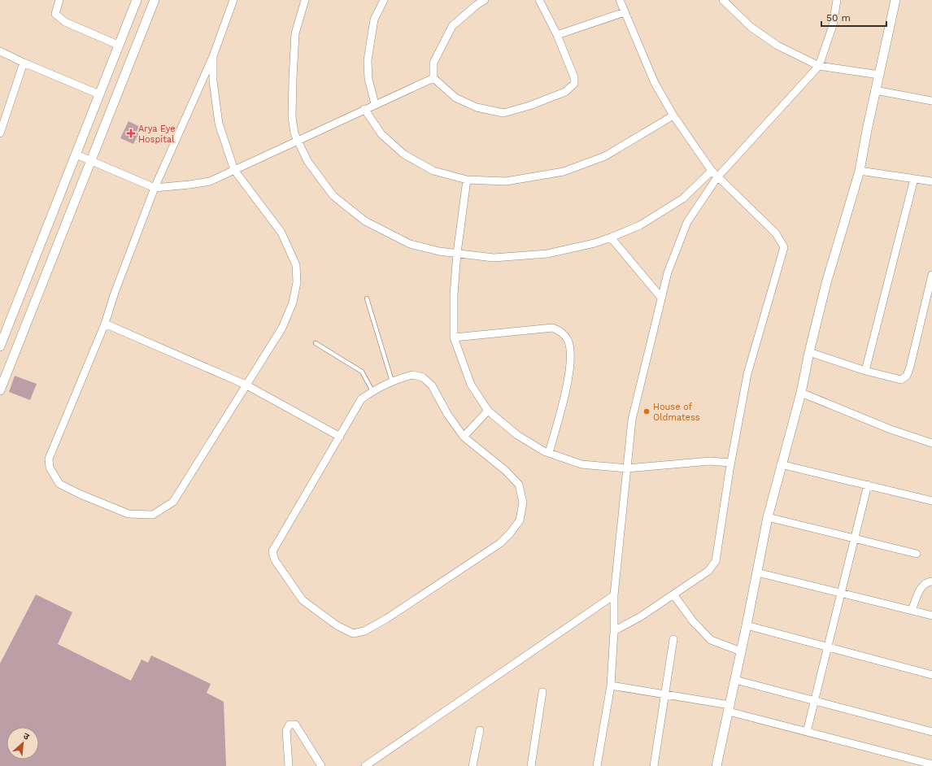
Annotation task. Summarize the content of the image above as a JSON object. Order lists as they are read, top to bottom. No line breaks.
{"places":{"health":["Arya Eye Hospital"],"other":["House of Oldmatess"]},"scale_bar":"50 m","north":"top right"}
